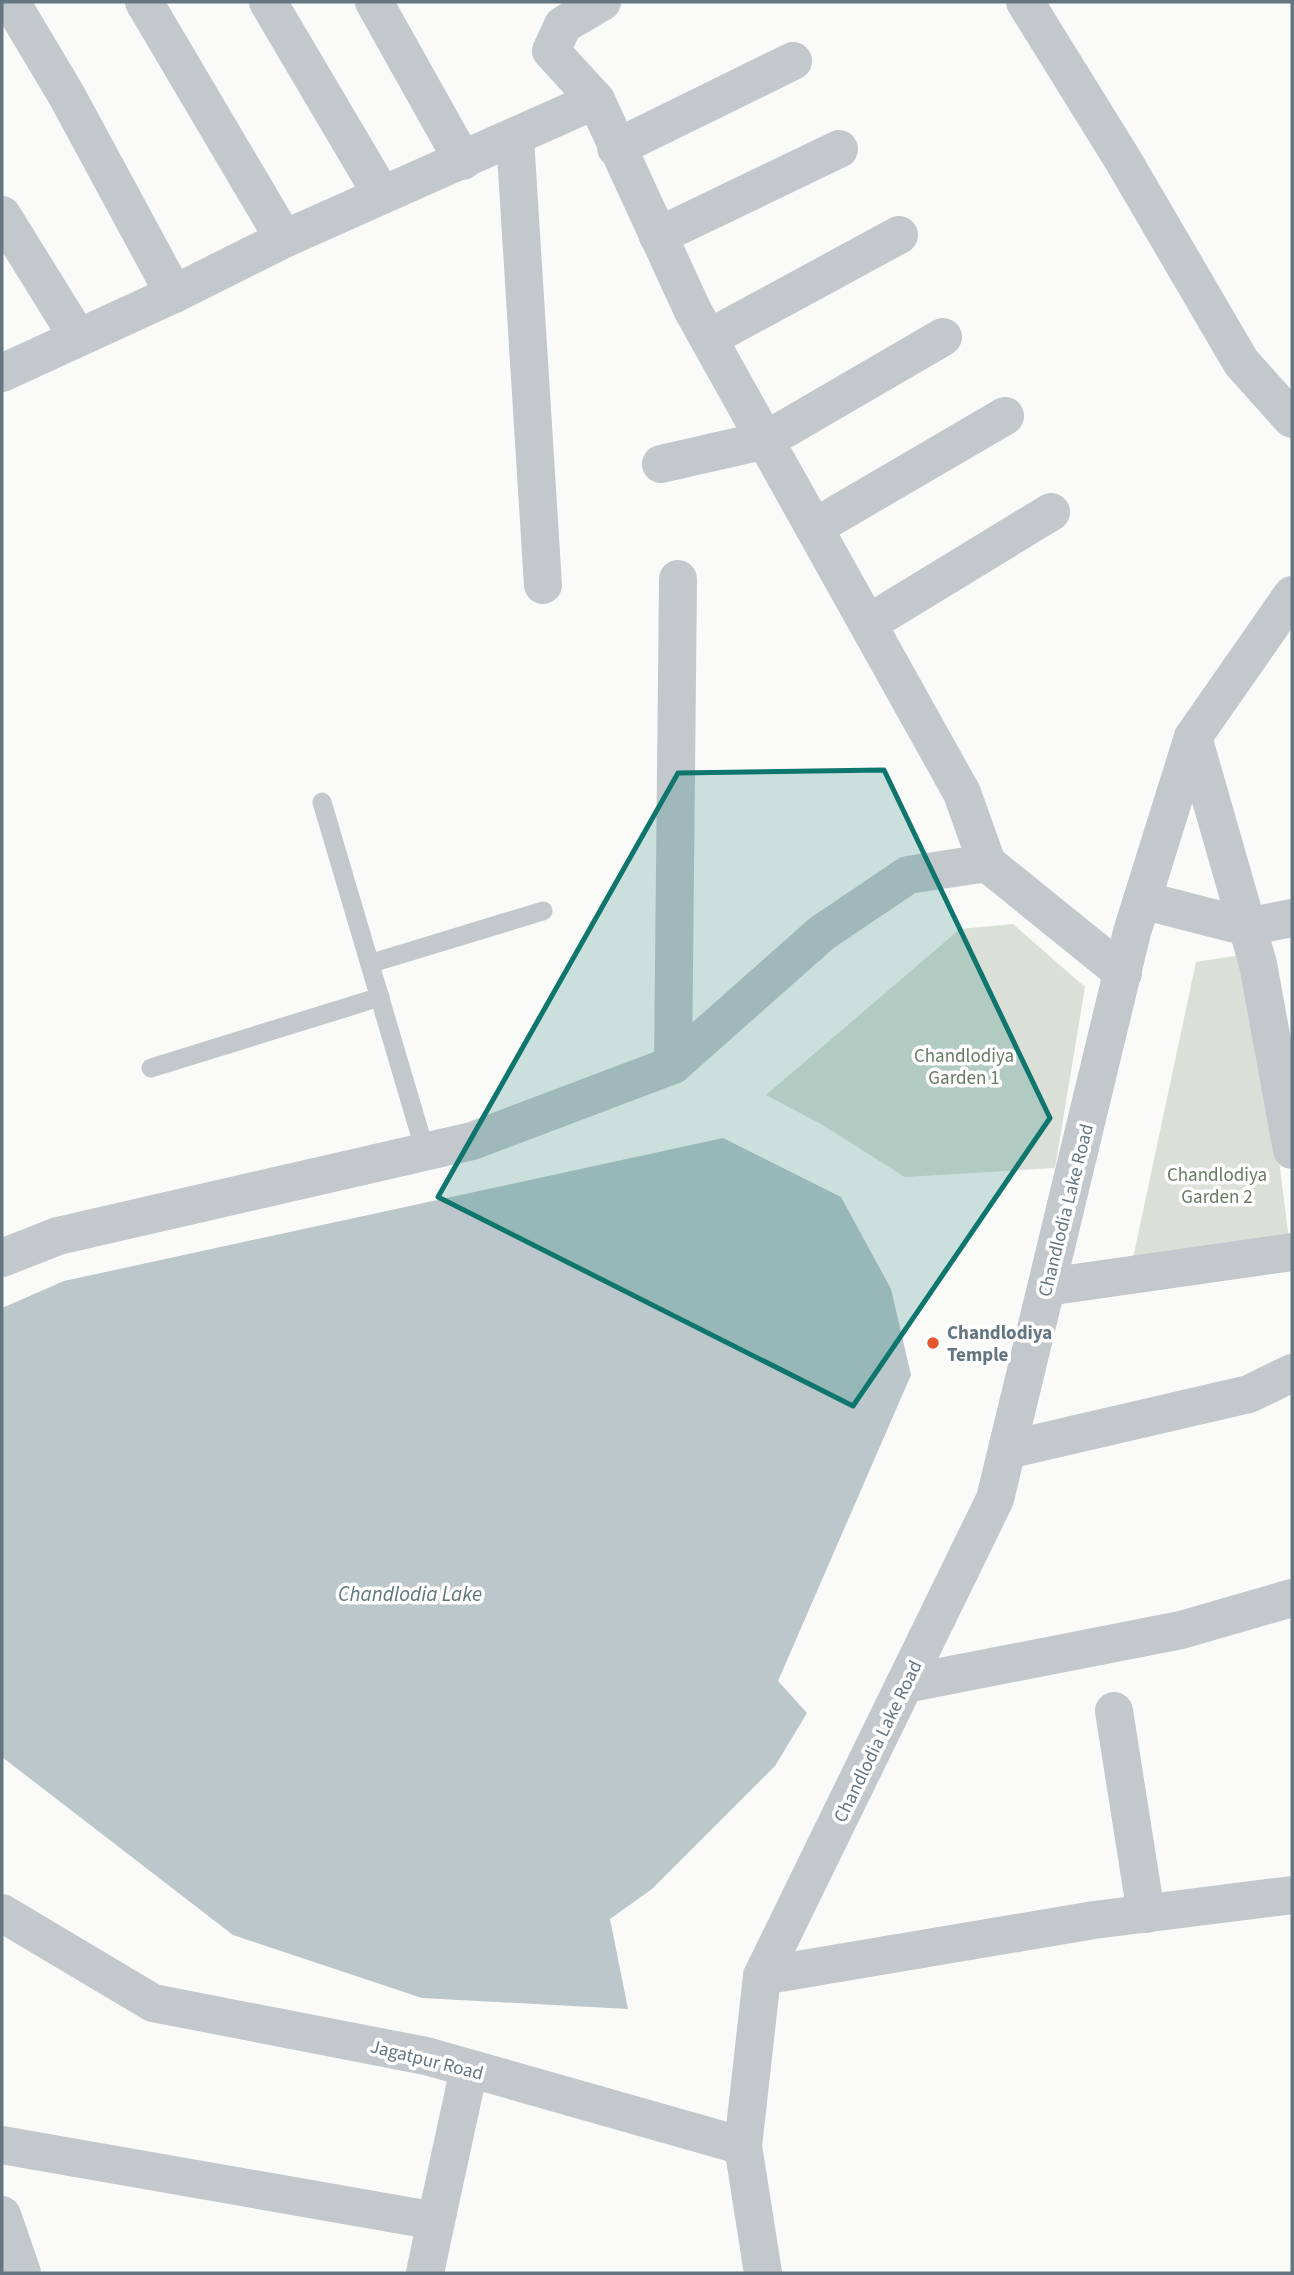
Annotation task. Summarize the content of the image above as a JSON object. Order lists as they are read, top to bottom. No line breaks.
{"streets":{"street":["Chandlodia Lake Road","Jagatpur Road"]},"crossings":[["Chandlodia Lake Road","Jagatpur Road"]],"water":["Chandlodia Lake"],"parks":["Chandlodiya Garden 1","Chandlodiya Garden 2"],"places":["Chandlodiya Temple"]}
